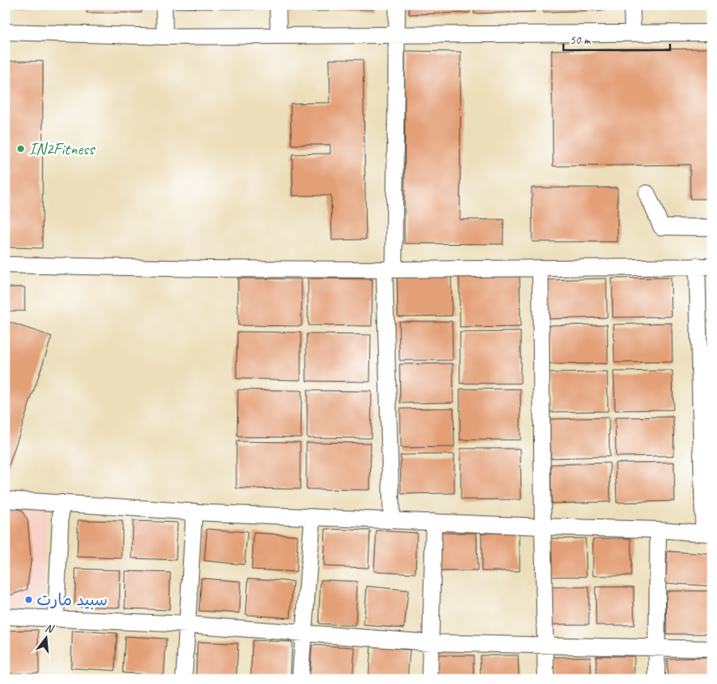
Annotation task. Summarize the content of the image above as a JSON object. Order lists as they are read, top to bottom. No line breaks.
{"places":["IN2Fitness","سبيد مارت"],"scale_bar":"50 m","north":"top"}
